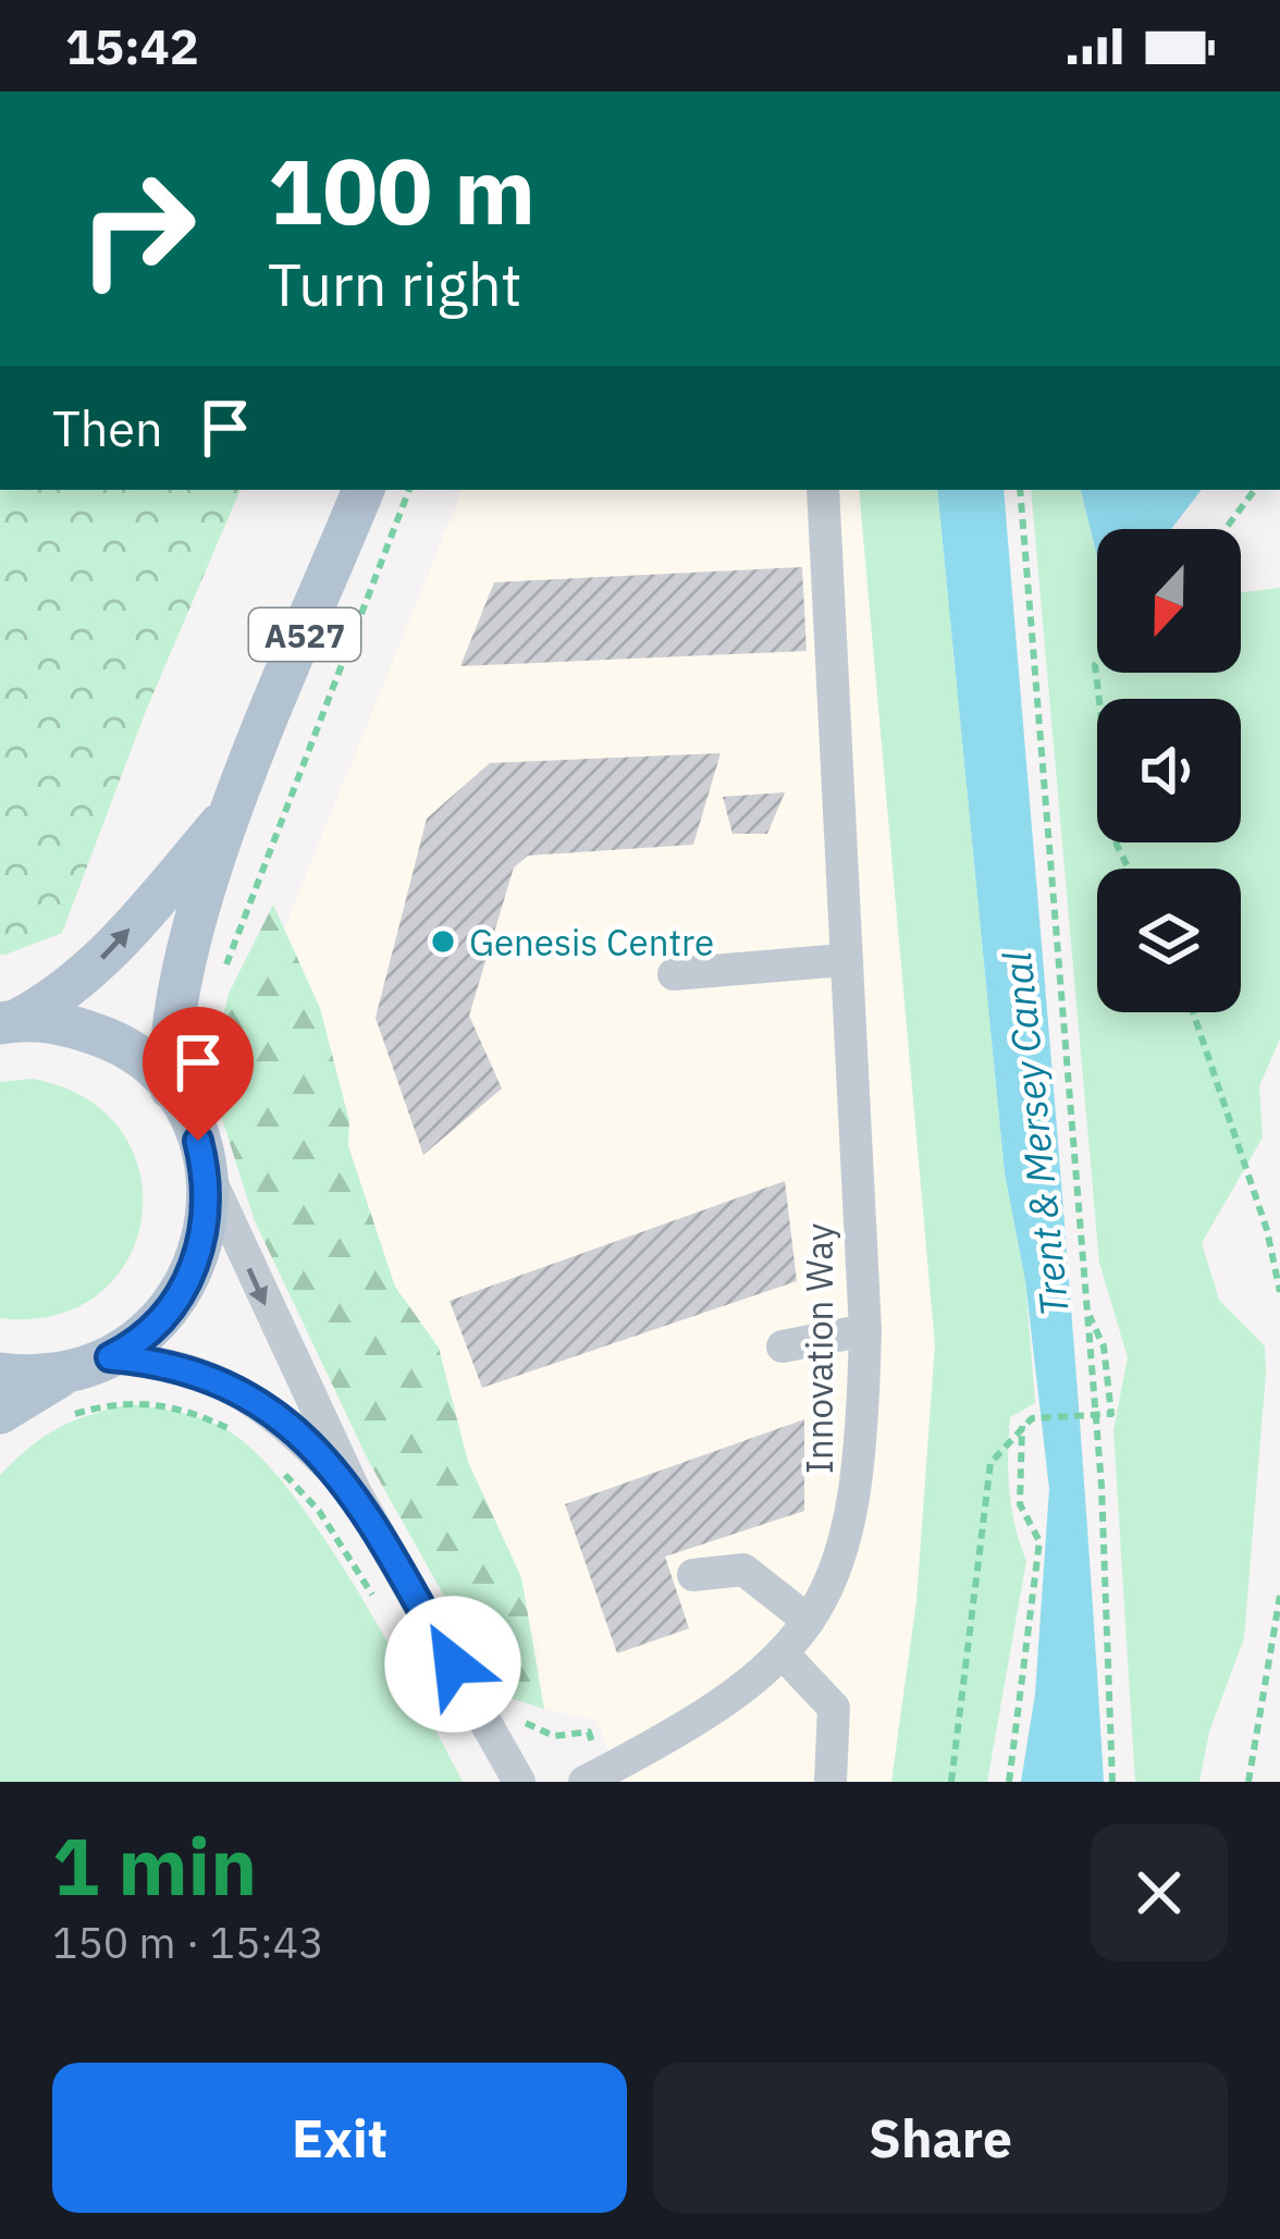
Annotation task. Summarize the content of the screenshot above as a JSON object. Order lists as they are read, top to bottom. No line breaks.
{"streets":{"main road":["A527"],"street":["Innovation Way"]},"water":["Trent & Mersey Canal"],"places":["Genesis Centre"],"north":"bottom","page":{"status":"15:42","turn":["100 m","Turn right"],"then":"Then","heading":["1 min","150 m · 15:43"],"buttons":["Exit","Share"]}}
